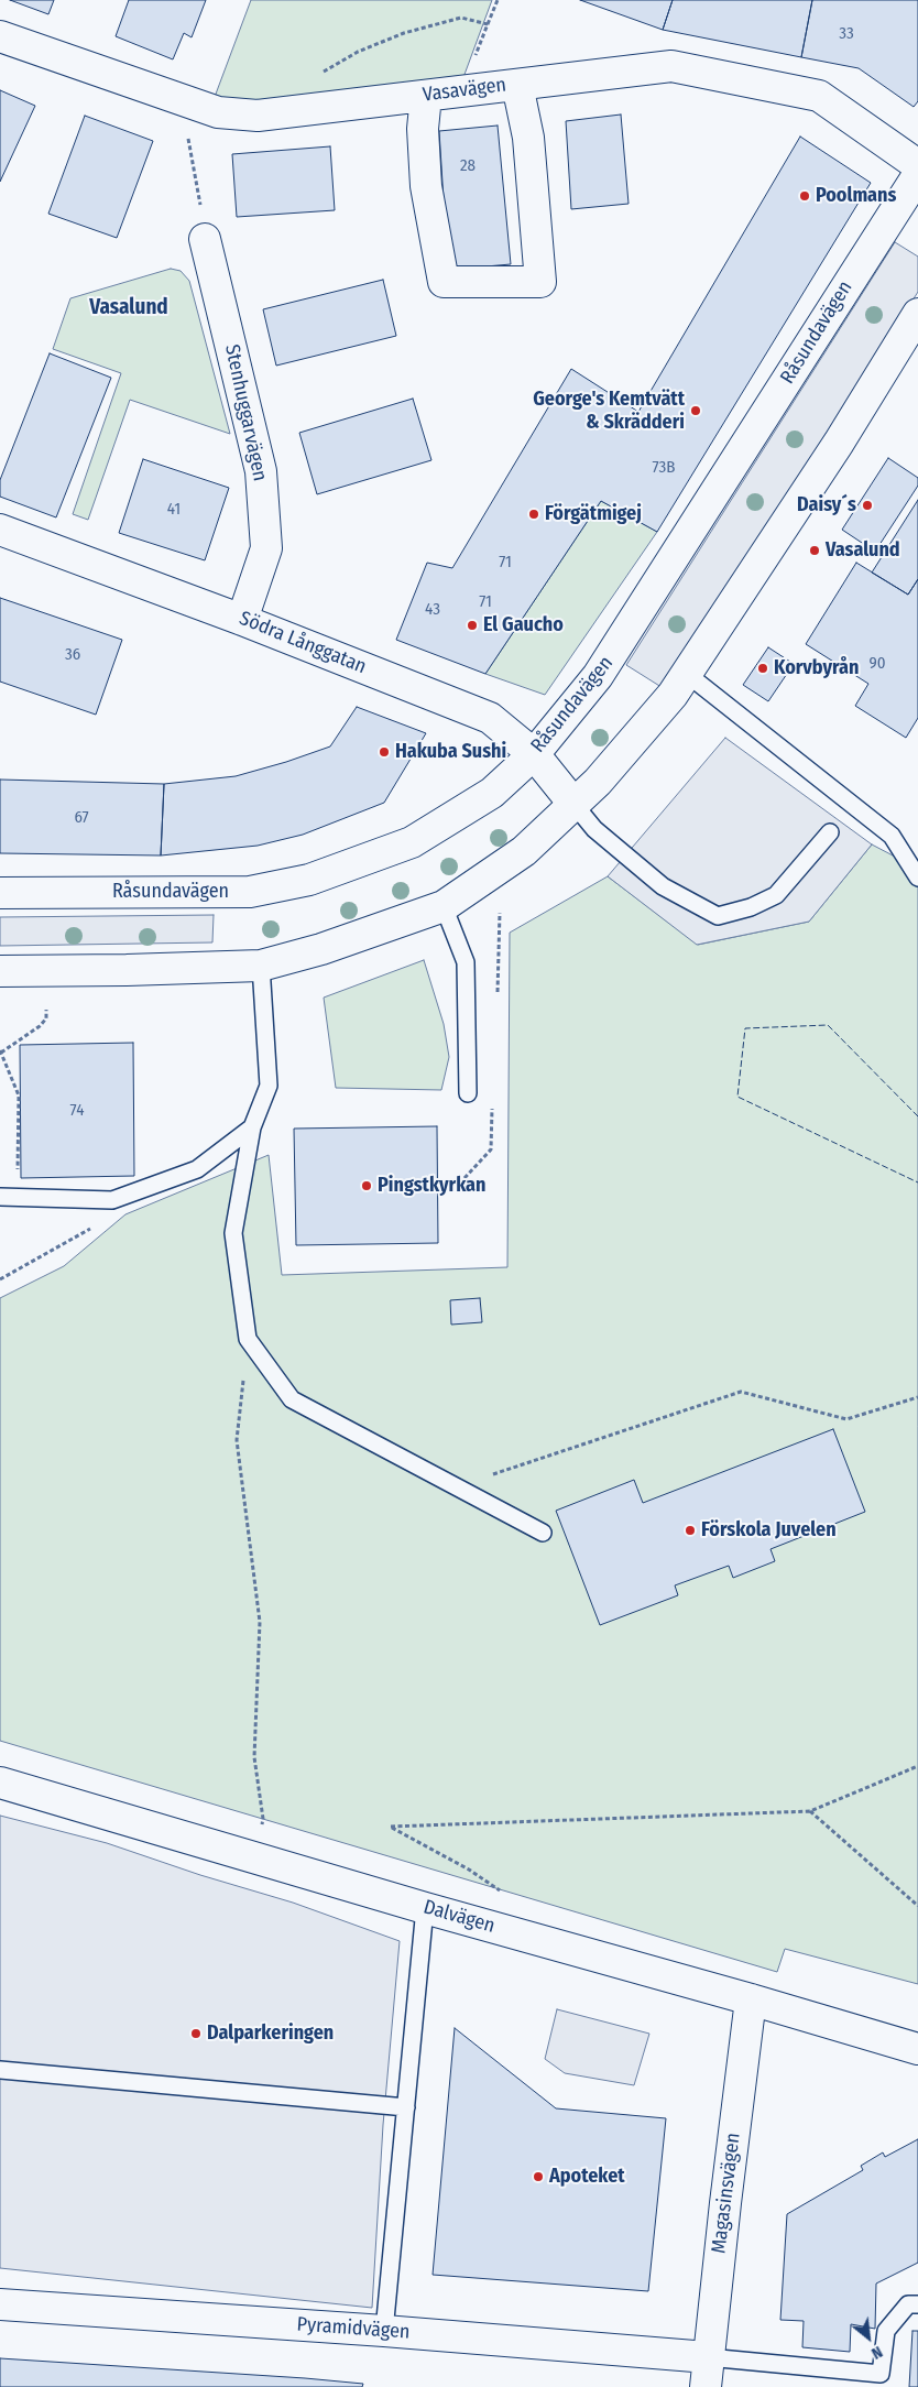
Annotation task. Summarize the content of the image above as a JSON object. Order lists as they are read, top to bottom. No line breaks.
{"streets":{"street":["Vasavägen","Råsundavägen","Stenhuggarvägen","Södra Långgatan","Dalvägen","Magasinsvägen","Pyramidvägen"]},"crossings":[["Råsundavägen","Södra Långgatan"],["Stenhuggarvägen","Södra Långgatan"],["Dalvägen","Magasinsvägen"],["Magasinsvägen","Pyramidvägen"]],"districts":["Vasalund"],"places":["Poolmans","George's Kemtvätt & Skrädderi","Daisy´s","Förgätmigej","Vasalund","El Gaucho","Korvbyrån","Hakuba Sushi","Pingstkyrkan","Förskola Juvelen","Dalparkeringen","Apoteket"],"house_numbers":["33","28","73B","41","71","71","43","36","90","67","74"],"north":"bottom right"}
